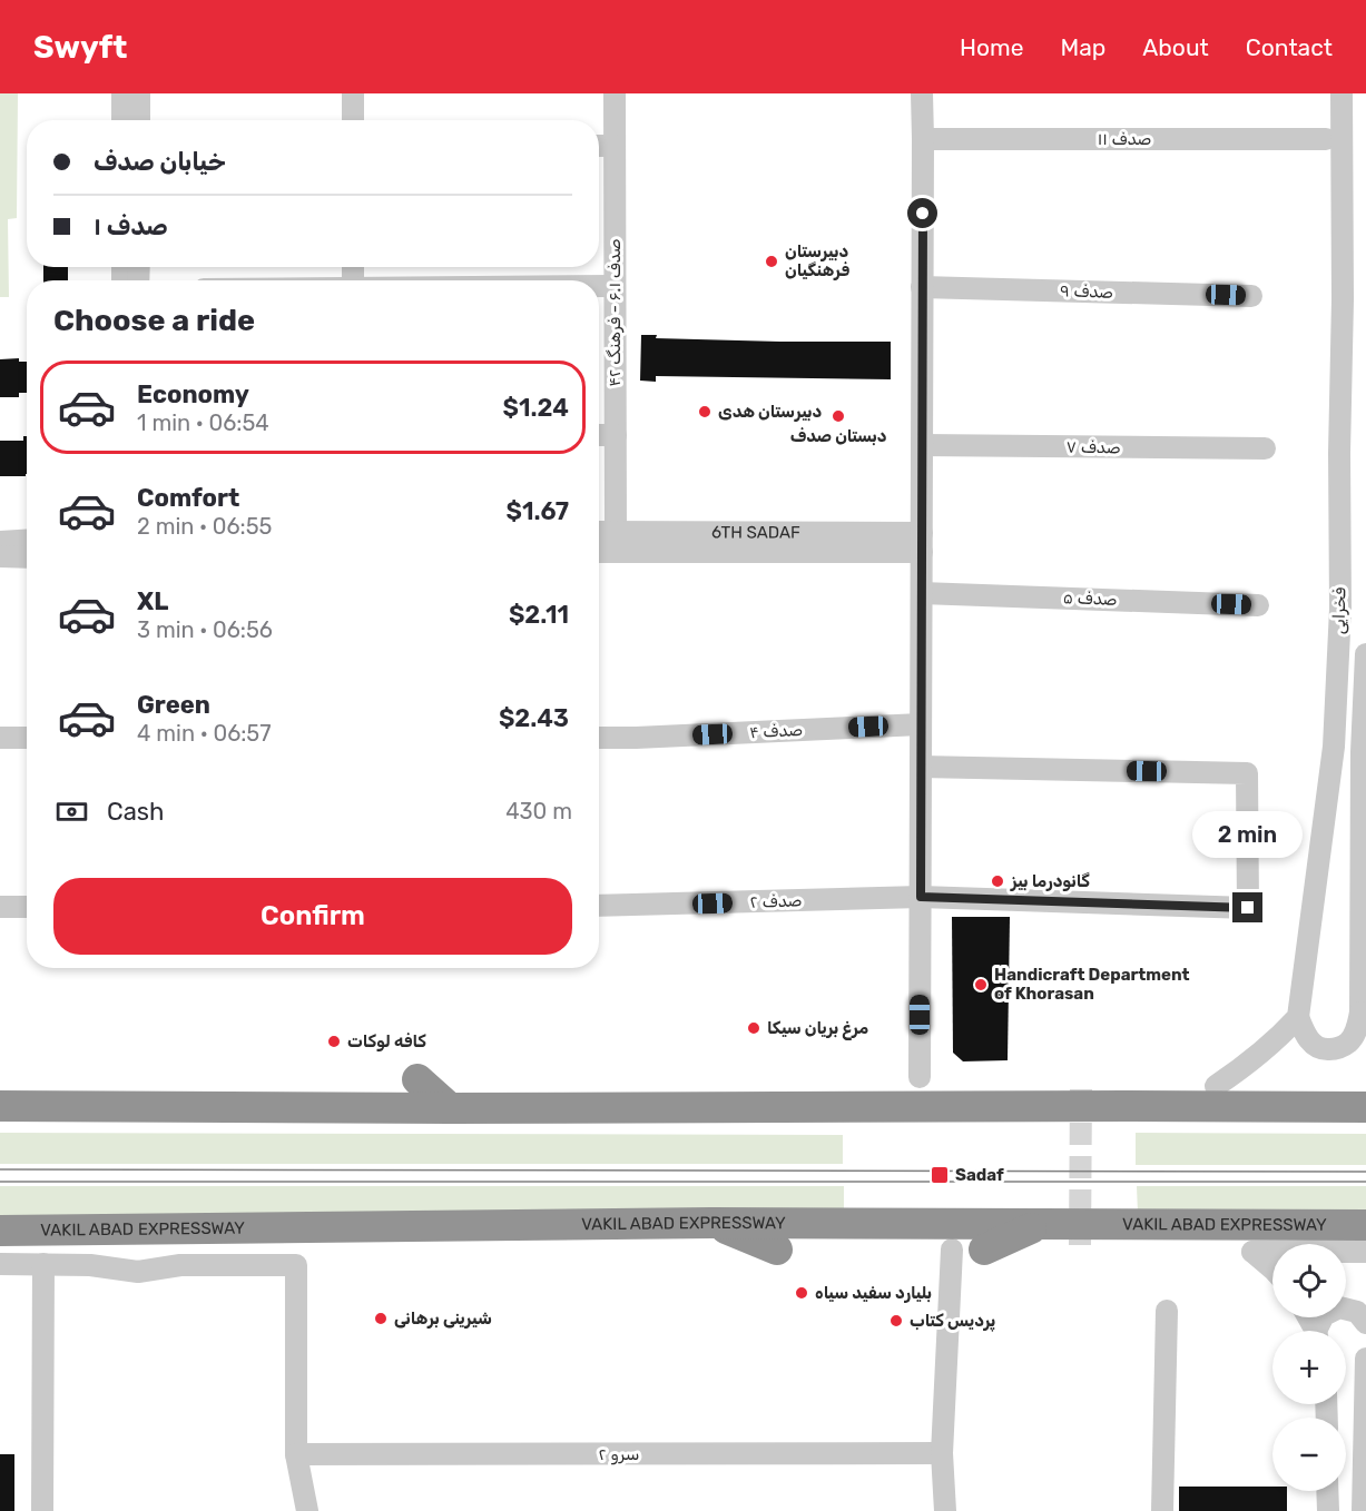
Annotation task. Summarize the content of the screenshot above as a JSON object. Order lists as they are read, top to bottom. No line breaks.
{"streets":{"highway":["VAKIL ABAD EXPRESSWAY"],"street":["صدف ۱۱","صدف ۹","صدف ۶.۱ - فرهنگ ۴۲","صدف ۷","6TH SADAF","صدف ۵","فخرایی","صدف ۴","صدف ۲","سرو ۲"]},"crossings":[["صدف ۶.۱ - فرهنگ ۴۲","6TH SADAF"]],"places":{"other":["دبیرستان فرهنگیان","دبیرستان هدی","دبستان صدف","گانودرما بیز","Handicraft Department of Khorasan","مرغ بریان سیکا","کافه لوکات","بلیارد سفید سیاه","شیرینی برهانی","پردیس کتاب"],"transit":["Sadaf"]},"page":{"header":"Swyft","nav":["Home","Map","About","Contact"],"banner":["خیابان صدف","صدف ۱"],"heading":"Choose a ride","list":[{"name":"Economy","note":"1 min · 06:54","value":"$1.24"},{"name":"Comfort","note":"2 min · 06:55","value":"$1.67"},{"name":"XL","note":"3 min · 06:56","value":"$2.11"},{"name":"Green","note":"4 min · 06:57","value":"$2.43"}],"pay":["Cash","430 m"],"bubble":"2 min","buttons":"Confirm","map_buttons":["+","−"]}}
